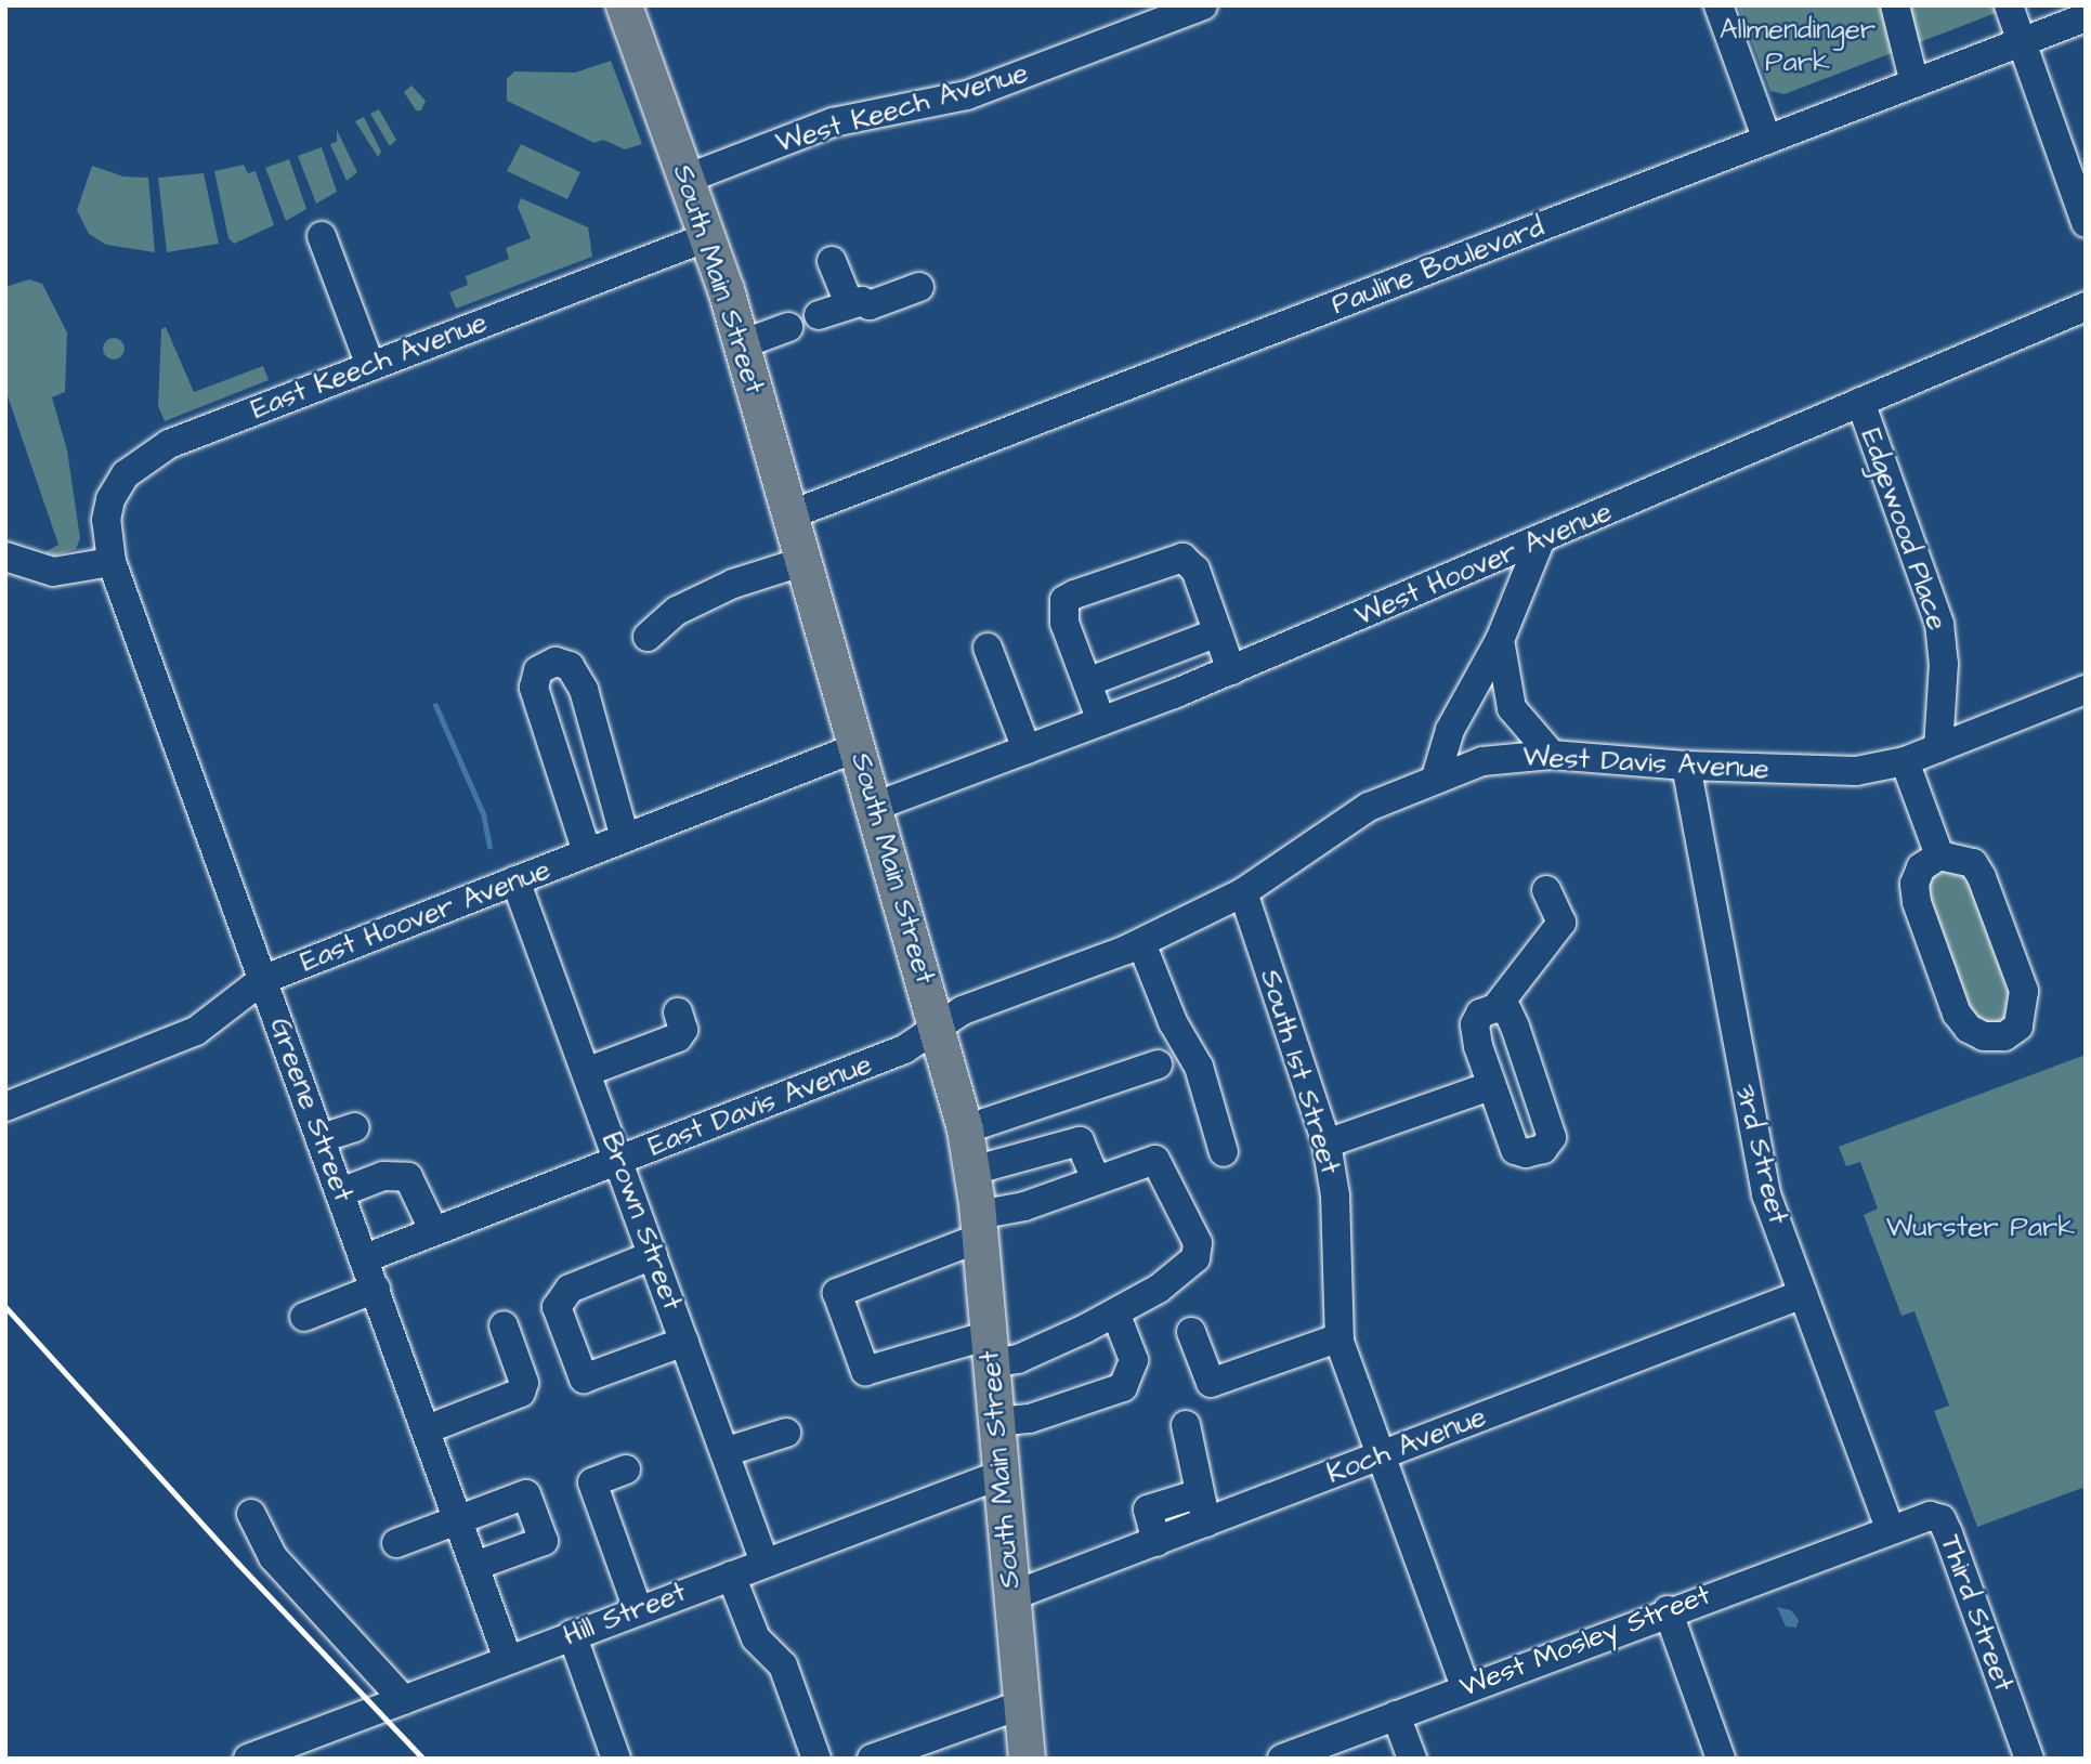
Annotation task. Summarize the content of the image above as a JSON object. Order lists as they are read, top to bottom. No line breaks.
{"streets":{"main road":["South Main Street"],"street":["West Keech Avenue","Pauline Boulevard","East Keech Avenue","Edgewood Place","West Hoover Avenue","West Davis Avenue","East Hoover Avenue","South 1st Street","East Davis Avenue","Greene Street","3rd Street","Brown Street","Koch Avenue","Third Street","Hill Street","West Mosley Street"]},"crossings":[["West Keech Avenue","South Main Street"],["Pauline Boulevard","South Main Street"],["South Main Street","East Keech Avenue"],["South Main Street","West Hoover Avenue"],["South Main Street","West Davis Avenue"],["South Main Street","East Hoover Avenue"],["South Main Street","East Davis Avenue"],["South Main Street","Koch Avenue"],["South Main Street","Hill Street"],["East Keech Avenue","Greene Street"],["Edgewood Place","West Hoover Avenue"],["Edgewood Place","West Davis Avenue"],["West Davis Avenue","South 1st Street"],["West Davis Avenue","East Davis Avenue"],["West Davis Avenue","3rd Street"],["East Hoover Avenue","Greene Street"],["East Hoover Avenue","Brown Street"],["South 1st Street","Koch Avenue"],["South 1st Street","West Mosley Street"],["East Davis Avenue","Greene Street"],["East Davis Avenue","Brown Street"],["Greene Street","Hill Street"],["3rd Street","Koch Avenue"],["3rd Street","Third Street"],["3rd Street","West Mosley Street"],["Brown Street","Hill Street"],["Third Street","West Mosley Street"]],"parks":["Allmendinger Park","Wurster Park"]}
